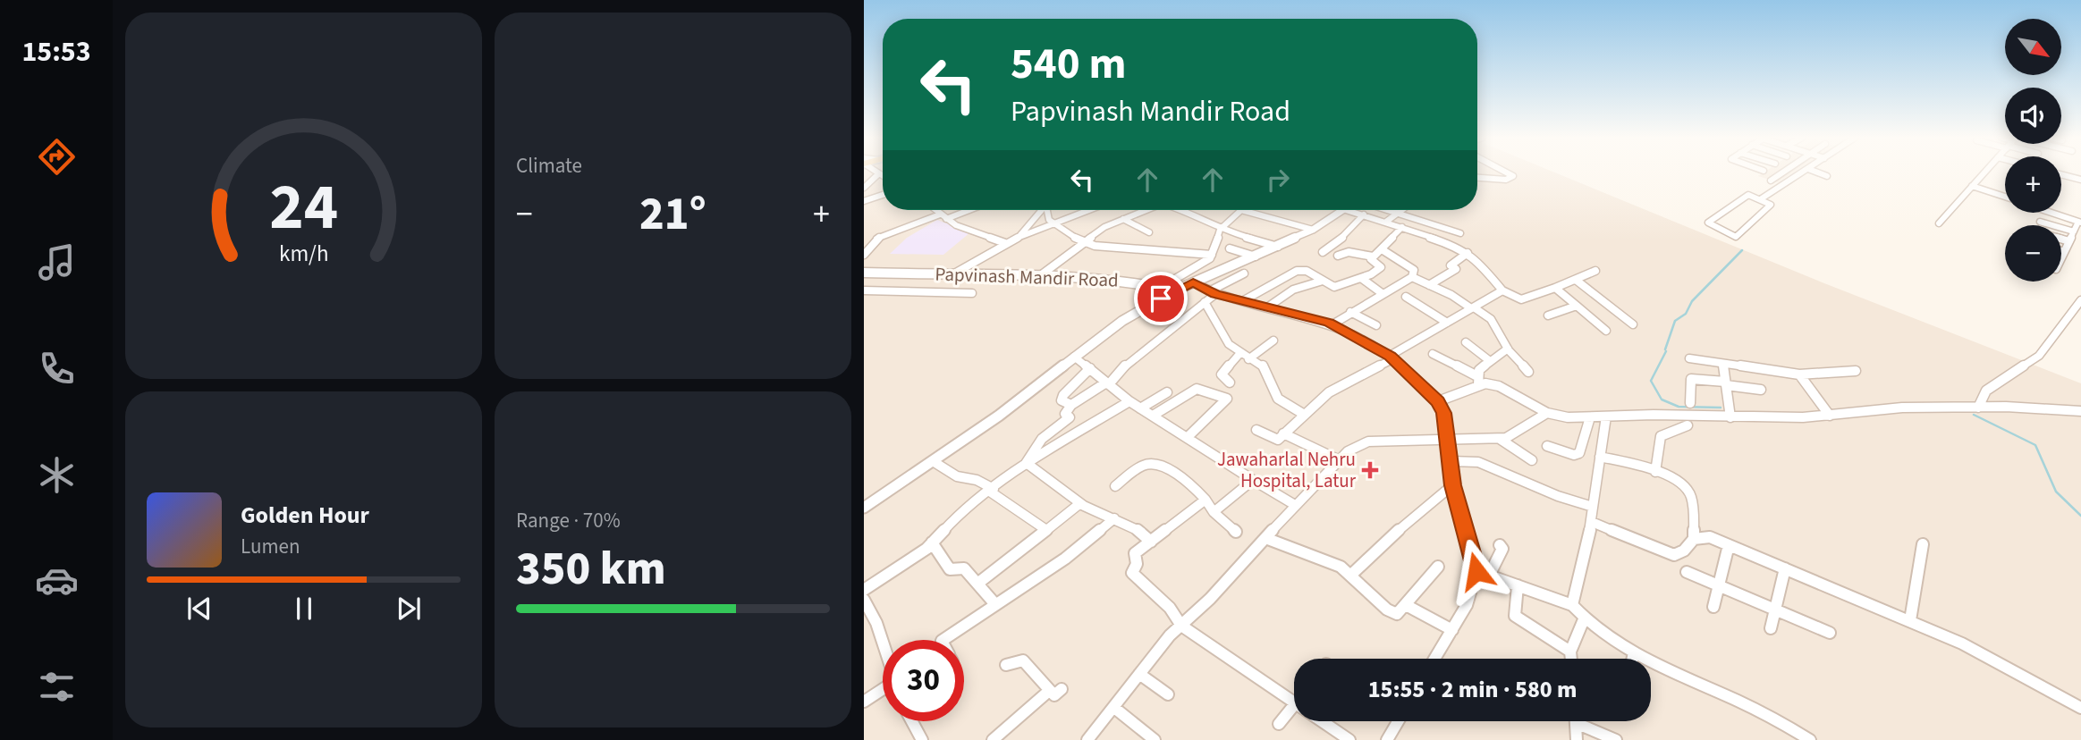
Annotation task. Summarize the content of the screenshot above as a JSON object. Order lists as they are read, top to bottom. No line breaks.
{"streets":{"street":["Papvinash Mandir Road"]},"places":{"health":["Jawaharlal Nehru Hospital, Latur"]},"north":"bottom right","page":{"tabs":"15:53","tile":["Climate",["Range · 70%","350 km"]],"map_buttons":["+","−"],"turn":["540 m","Papvinash Mandir Road"],"heat":["−","21°","+"],"song":["Golden Hour","Lumen"],"limit":"30","trip":"15:55 · 2 min · 580 m","gauge":["24","km/h"]}}
